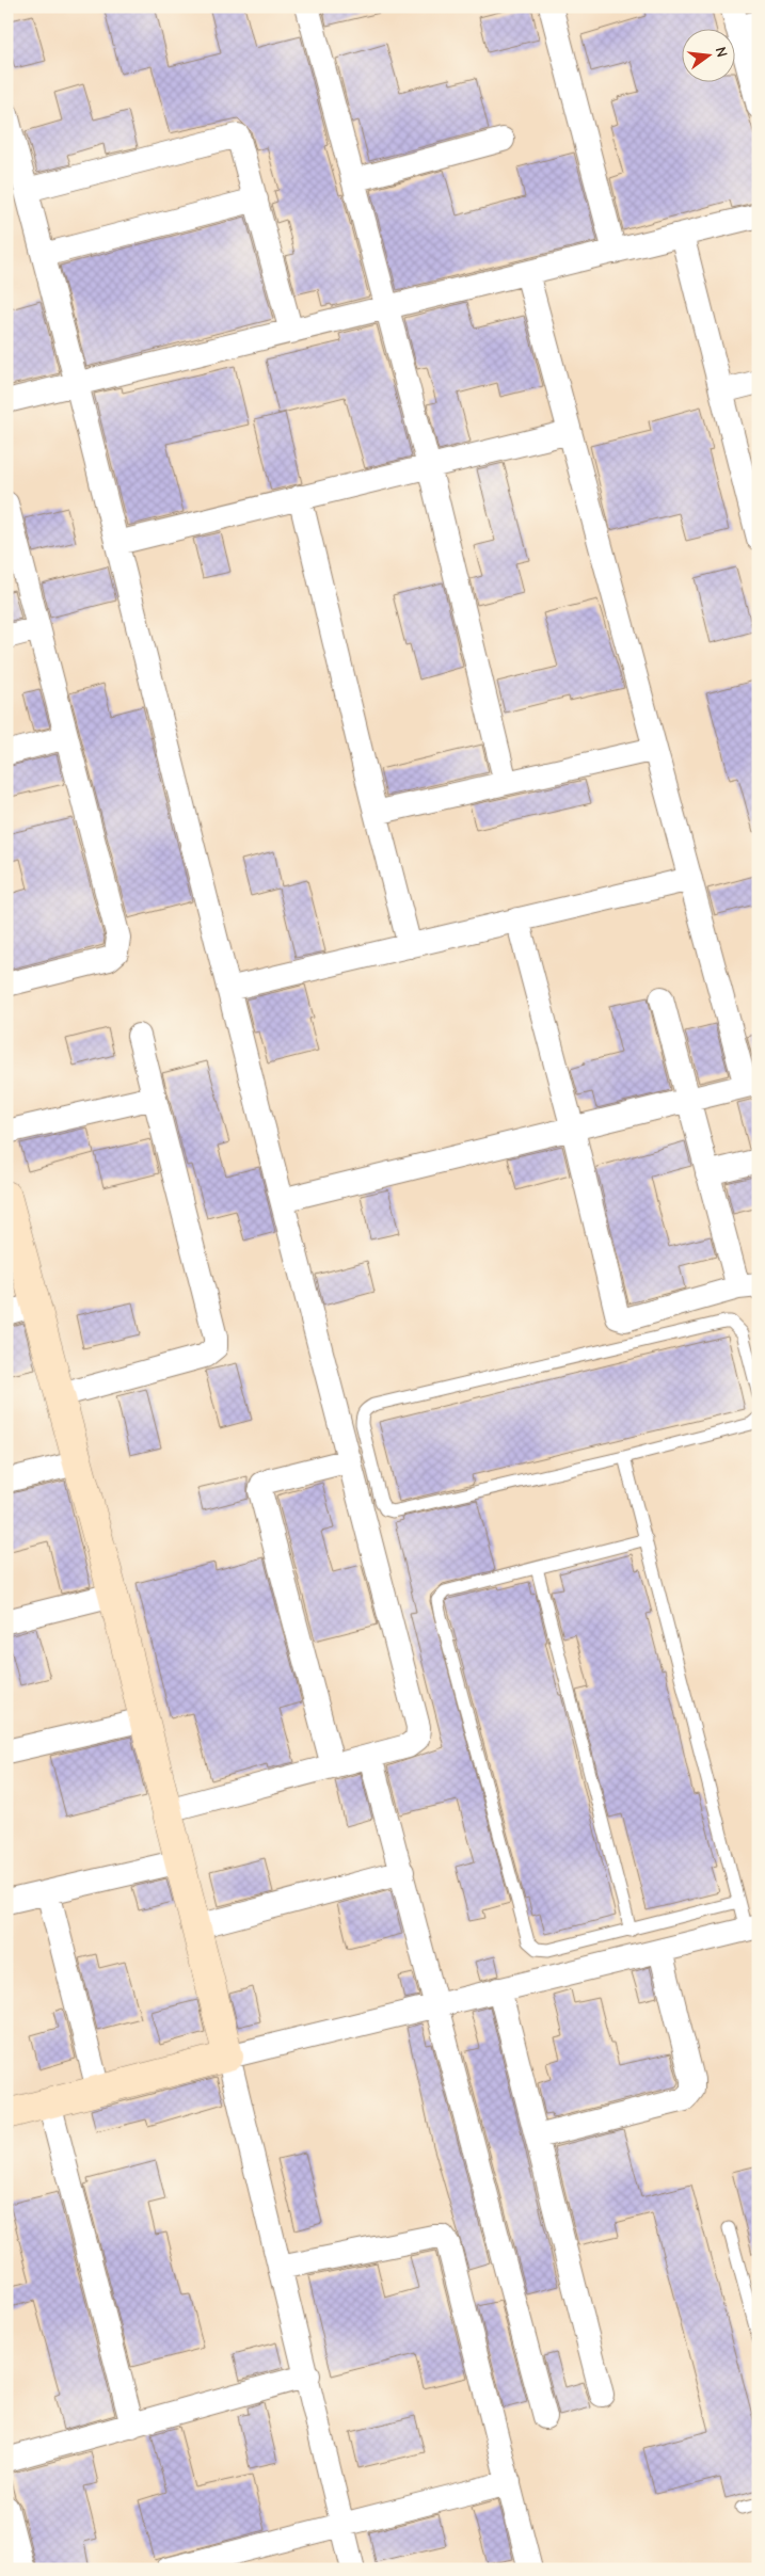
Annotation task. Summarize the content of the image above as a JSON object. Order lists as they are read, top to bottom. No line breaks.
{"north":"right"}
